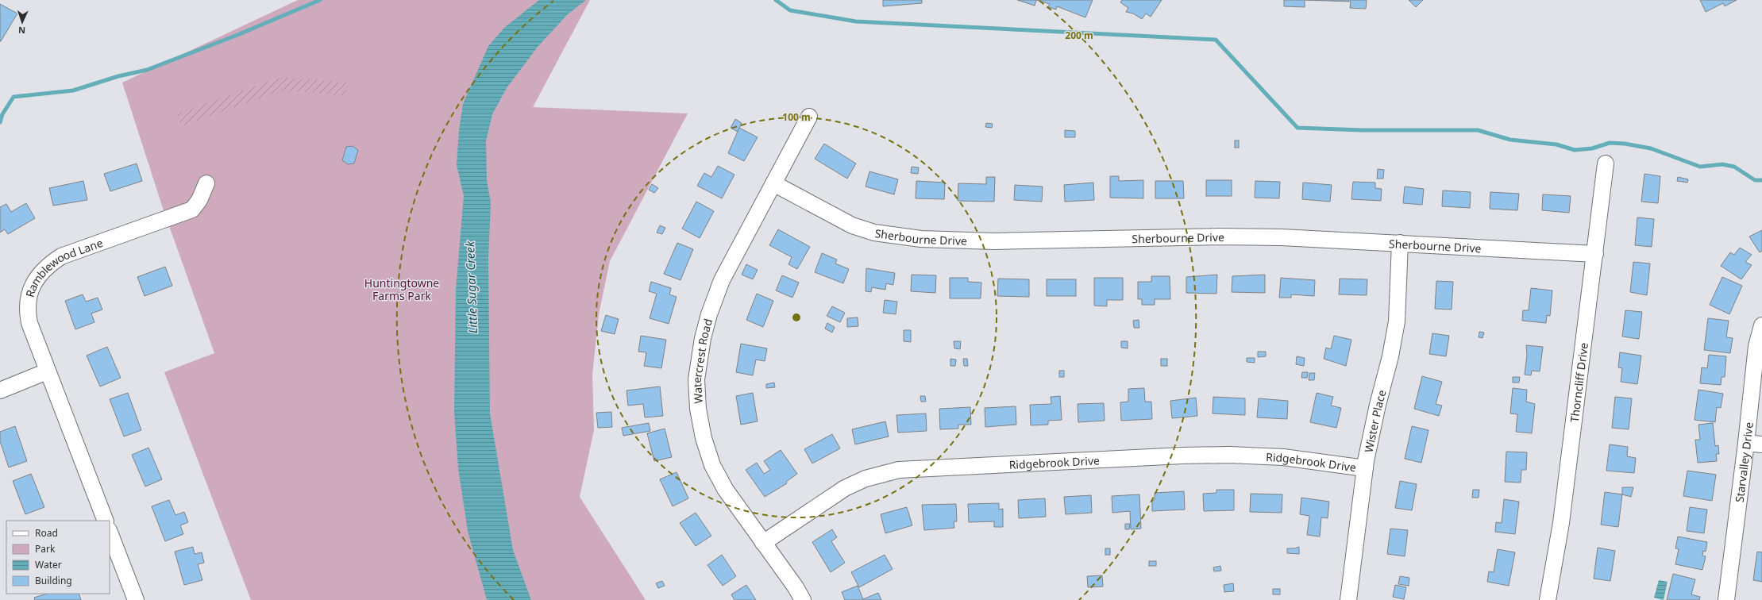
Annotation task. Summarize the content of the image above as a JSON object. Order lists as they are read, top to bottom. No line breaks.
{"streets":{"street":["Sherbourne Drive","Ramblewood Lane","Watercrest Road","Thorncliff Drive","Wister Place","Ridgebrook Drive","Starvalley Drive"]},"crossings":[["Sherbourne Drive","Watercrest Road"],["Sherbourne Drive","Thorncliff Drive"],["Sherbourne Drive","Wister Place"],["Watercrest Road","Ridgebrook Drive"],["Wister Place","Ridgebrook Drive"]],"water":["Little Sugar Creek"],"parks":["Huntingtowne Farms Park"],"legend":["Road","Park","Water","Building"],"north":"bottom","rings":["200 m","100 m"]}
